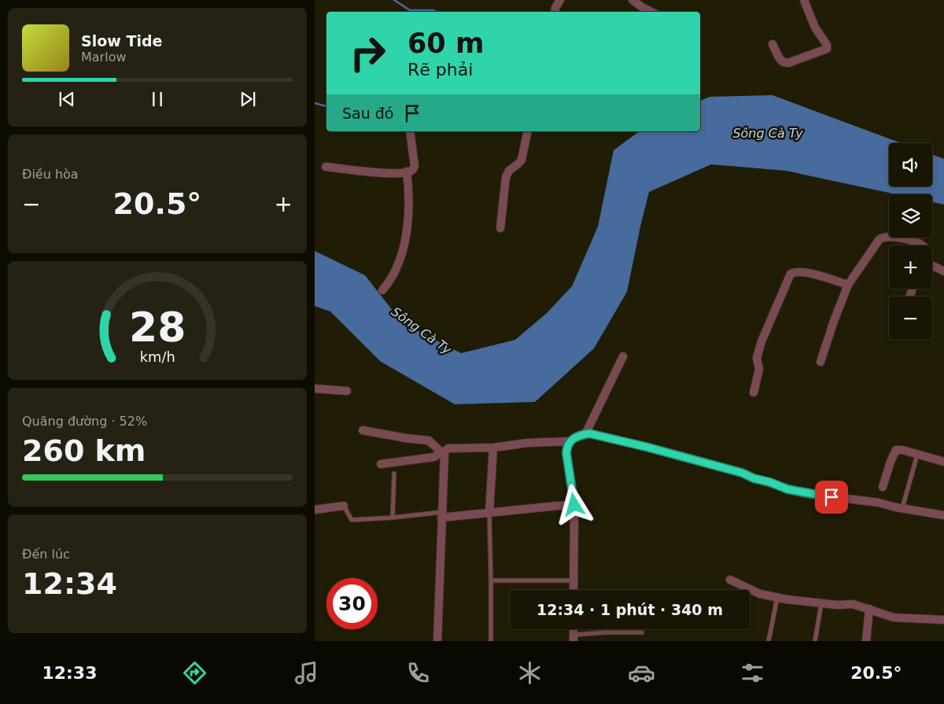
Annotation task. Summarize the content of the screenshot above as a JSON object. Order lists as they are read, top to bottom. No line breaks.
{"water":["Sông Cà Ty"],"page":{"turn":["60 m","Rẽ phải"],"song":["Slow Tide","Marlow"],"then":"Sau đó","tile":["Điều hòa",["Quãng đường · 52%","260 km"],["Đến lúc","12:34"]],"map_buttons":["+","−"],"heat":["−","20.5°","+"],"limit":"30","trip":"12:34 · 1 phút · 340 m","tabs":["12:33","20.5°"],"gauge":["28","km/h"]}}
